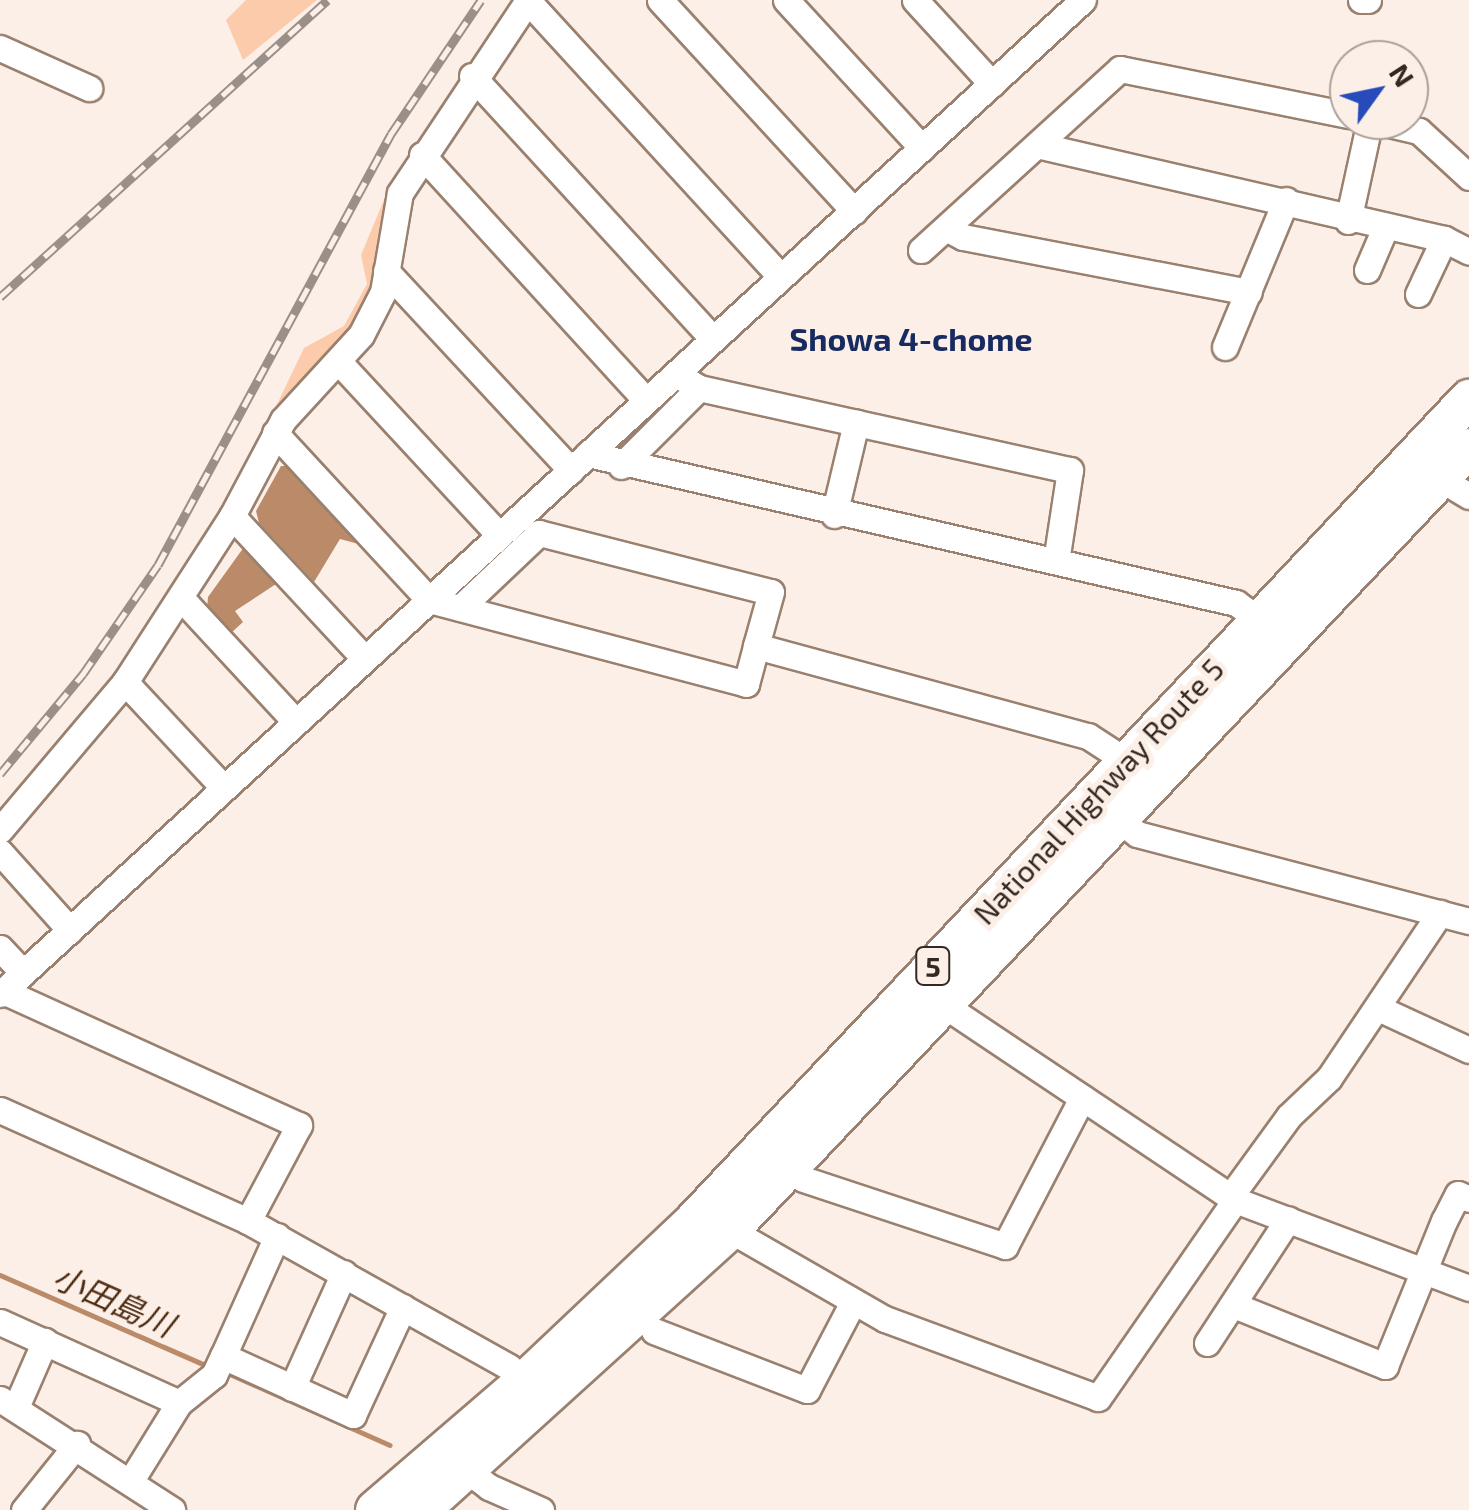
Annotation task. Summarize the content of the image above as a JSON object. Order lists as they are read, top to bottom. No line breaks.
{"streets":{"highway":["National Highway Route 5","5"]},"districts":["Showa 4-chome"],"water":["小田島川"],"north":"top right"}
